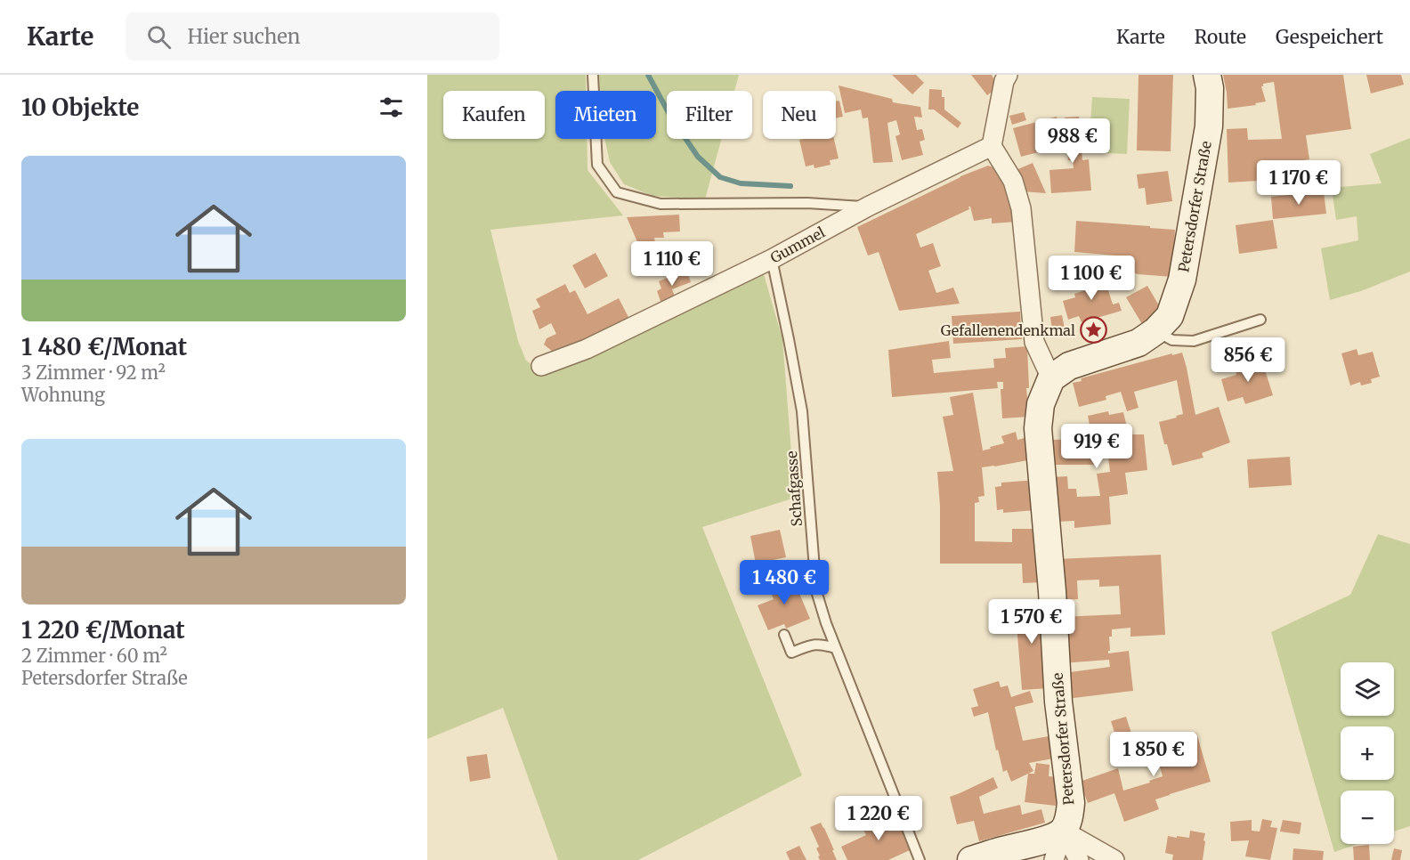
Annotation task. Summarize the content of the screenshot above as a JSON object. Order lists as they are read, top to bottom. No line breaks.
{"streets":{"main road":["Petersdorfer Straße"],"street":["Gummel"],"lane":["Schafgasse"]},"crossings":[["Gummel","Schafgasse"]],"places":{"place":["Gefallenendenkmal"]},"page":{"header":"Karte","search":"Hier suchen","nav":["Karte","Route","Gespeichert"],"heading":"10 Objekte","chip":["Kaufen","Mieten","Filter","Neu"],"price":["988 €","1 170 €","1 110 €","1 100 €","856 €","919 €","1 480 €","1 570 €","1 850 €","1 220 €"],"list":[{"name":"1 480 €/Monat","note":"3 Zimmer · 92 m² · Wohnung"},{"name":"1 220 €/Monat","note":"2 Zimmer · 60 m² · Petersdorfer Straße"}],"map_buttons":["+","−"]}}
